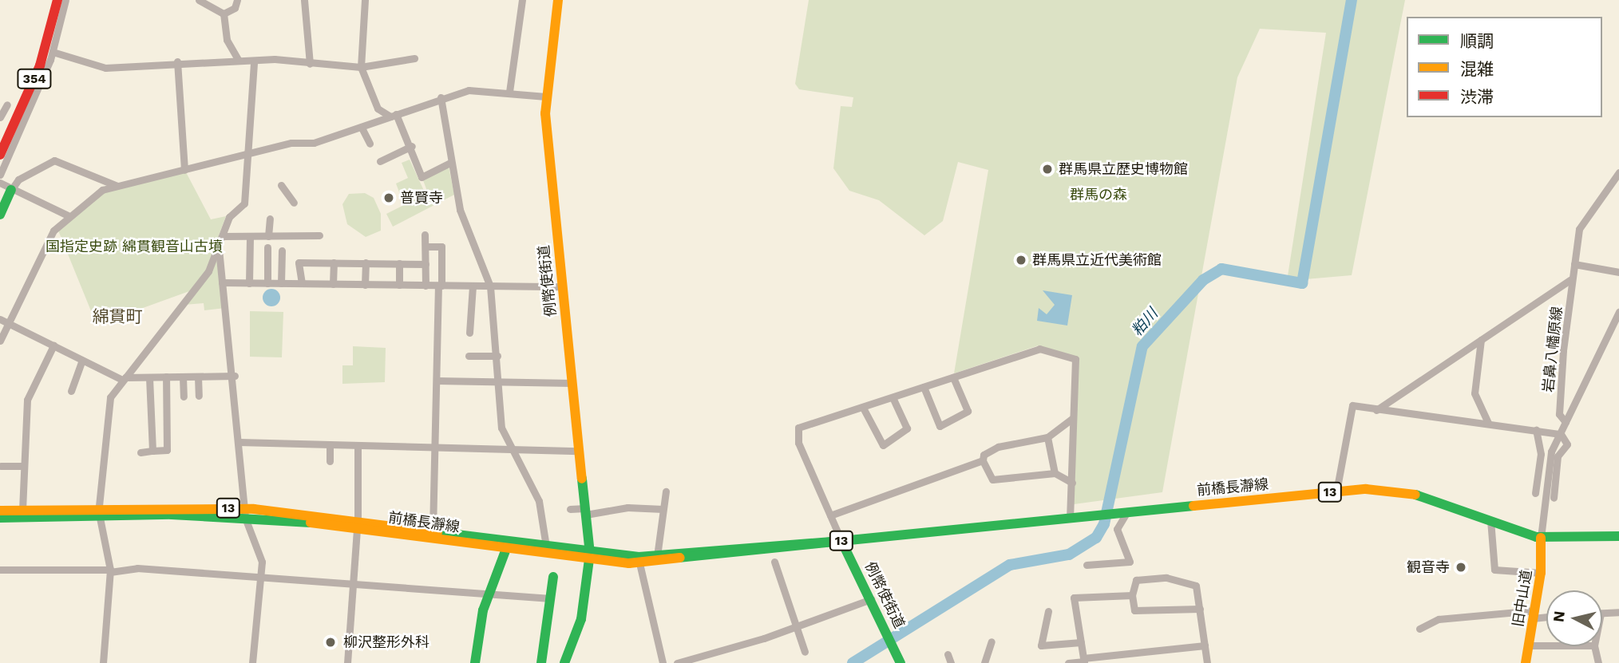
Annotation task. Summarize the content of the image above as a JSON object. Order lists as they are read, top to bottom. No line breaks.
{"streets":{"main road":["354","例幣使街道","前橋長瀞線","13","旧中山道"],"street":["岩鼻八幡原線"]},"crossings":[["例幣使街道","前橋長瀞線"],["前橋長瀞線","旧中山道"]],"districts":["綿貫町"],"water":["粕川"],"parks":["群馬の森","国指定史跡 綿貫観音山古墳"],"places":["群馬県立歴史博物館","普賢寺","群馬県立近代美術館","観音寺","柳沢整形外科"],"legend":["順調","混雑","渋滞"],"north":"left"}
